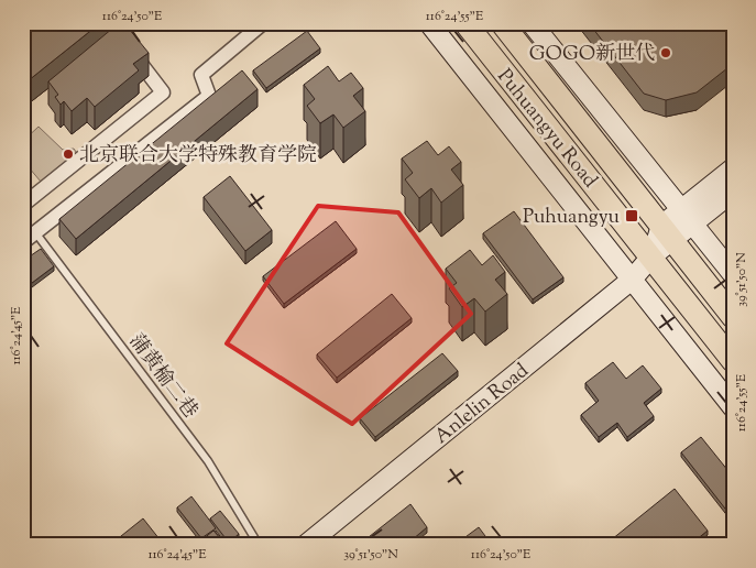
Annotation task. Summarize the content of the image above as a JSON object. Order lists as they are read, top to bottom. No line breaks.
{"streets":{"main road":["Puhuangyu Road"],"street":["Anlelin Road"],"lane":["蒲黄榆二巷"]},"crossings":[["Puhuangyu Road","Anlelin Road"]],"places":{"other":["GOGO新世代","北京联合大学特殊教育学院"],"transit":["Puhuangyu"]},"coordinates":["116°24'50\"E","116°24'55\"E","39°51'50\"N","116°24'45\"E"]}
